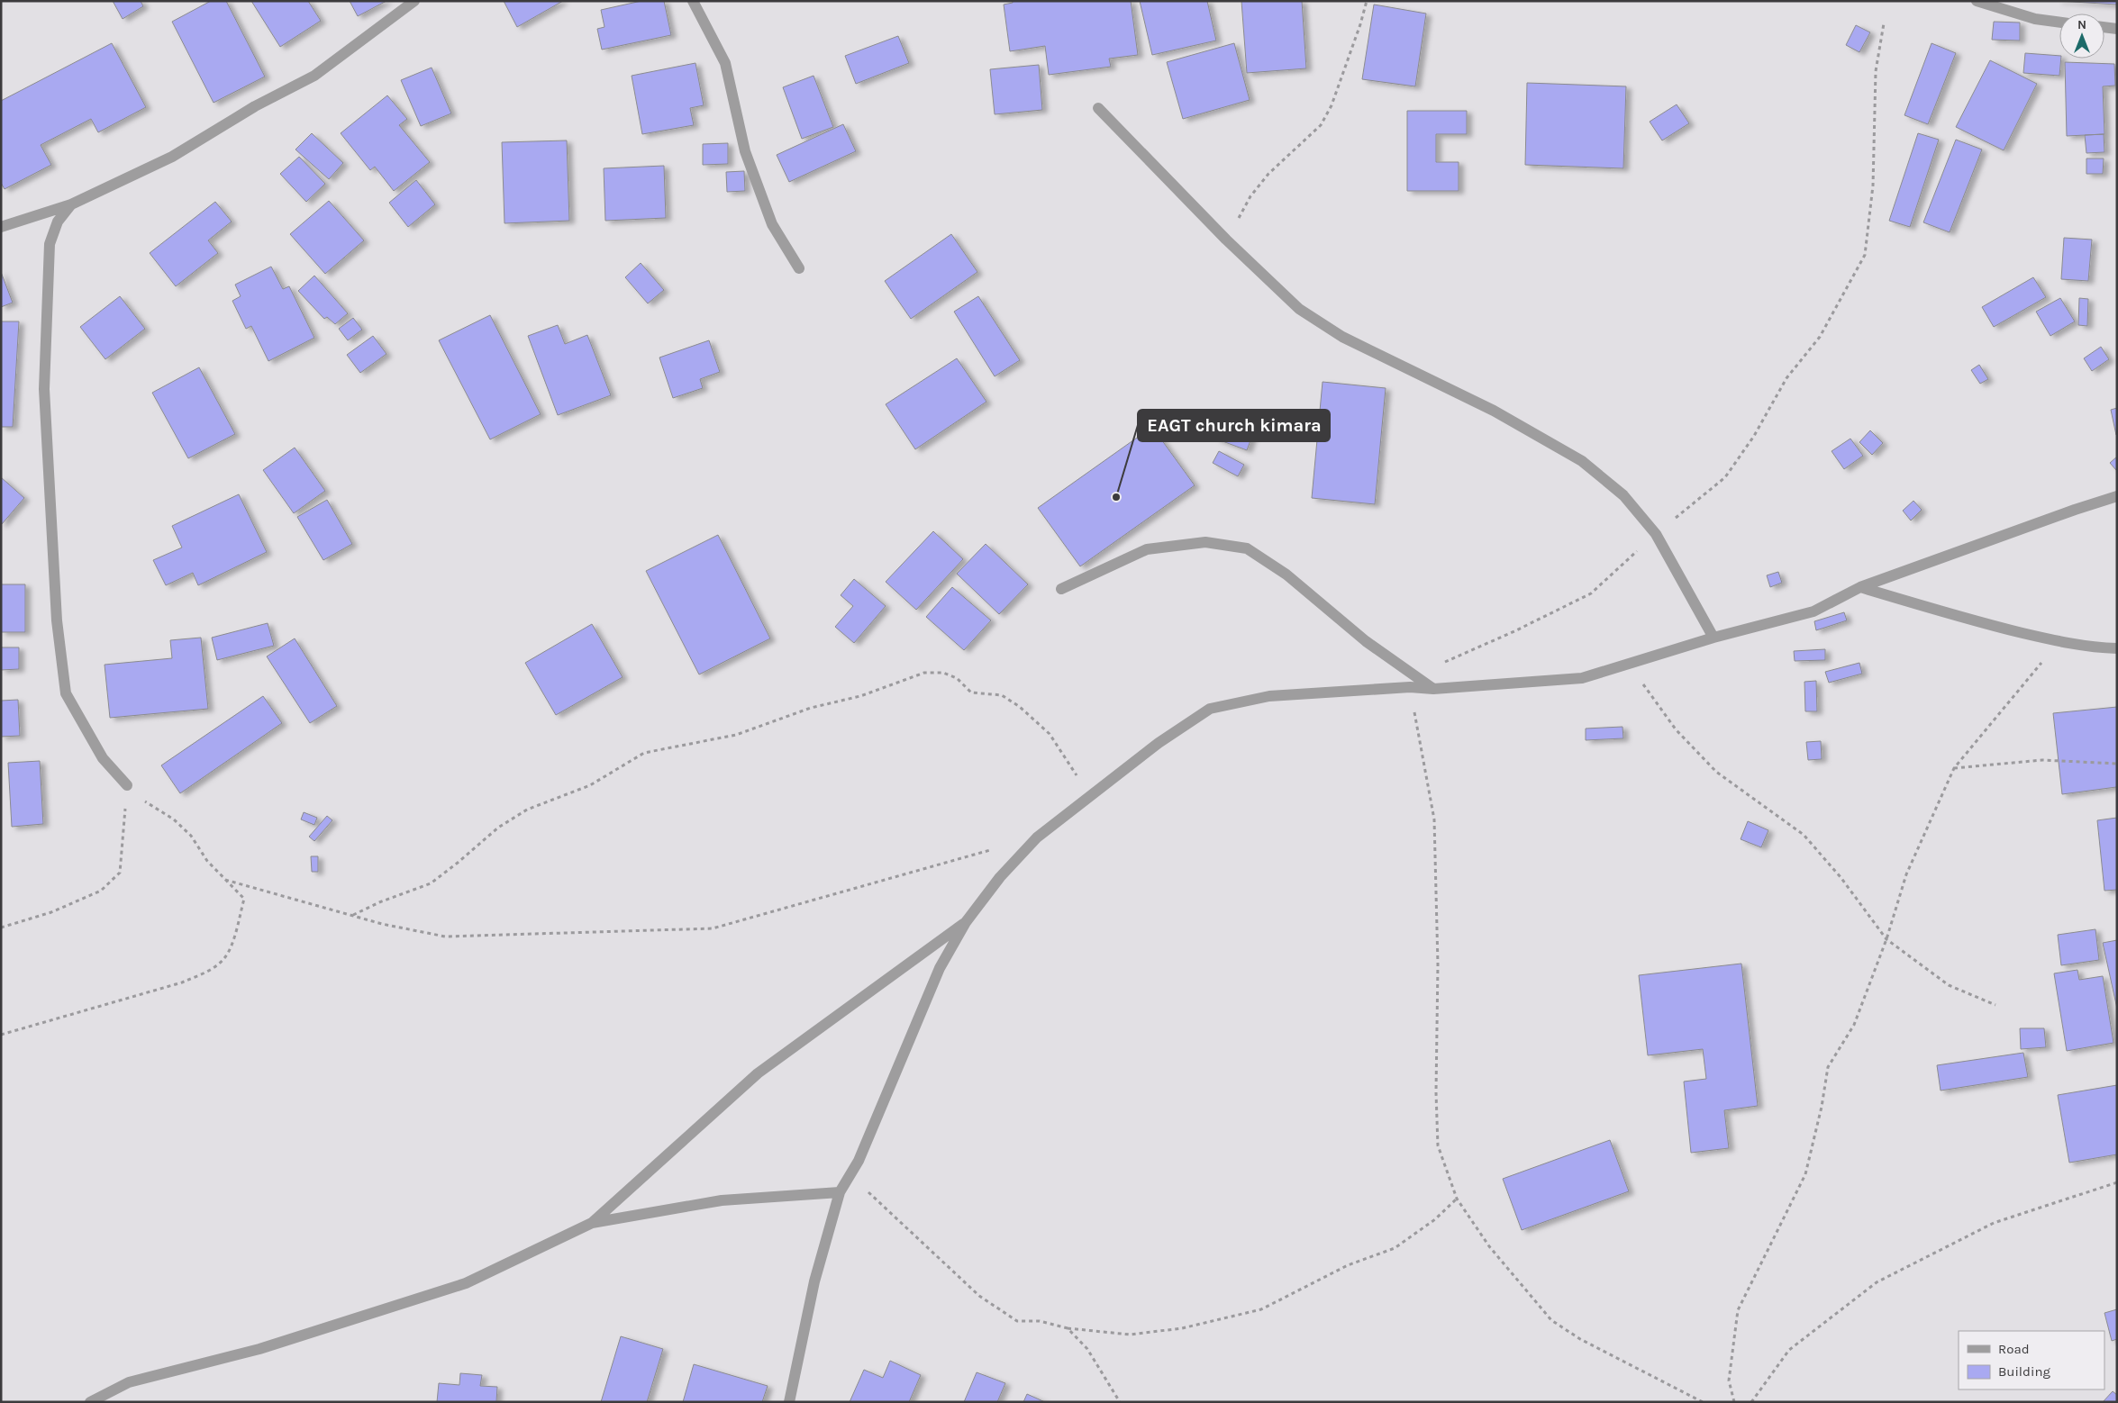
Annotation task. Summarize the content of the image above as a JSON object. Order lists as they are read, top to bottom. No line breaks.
{"places":["EAGT church kimara"],"legend":["Road","Building"],"north":"top"}
